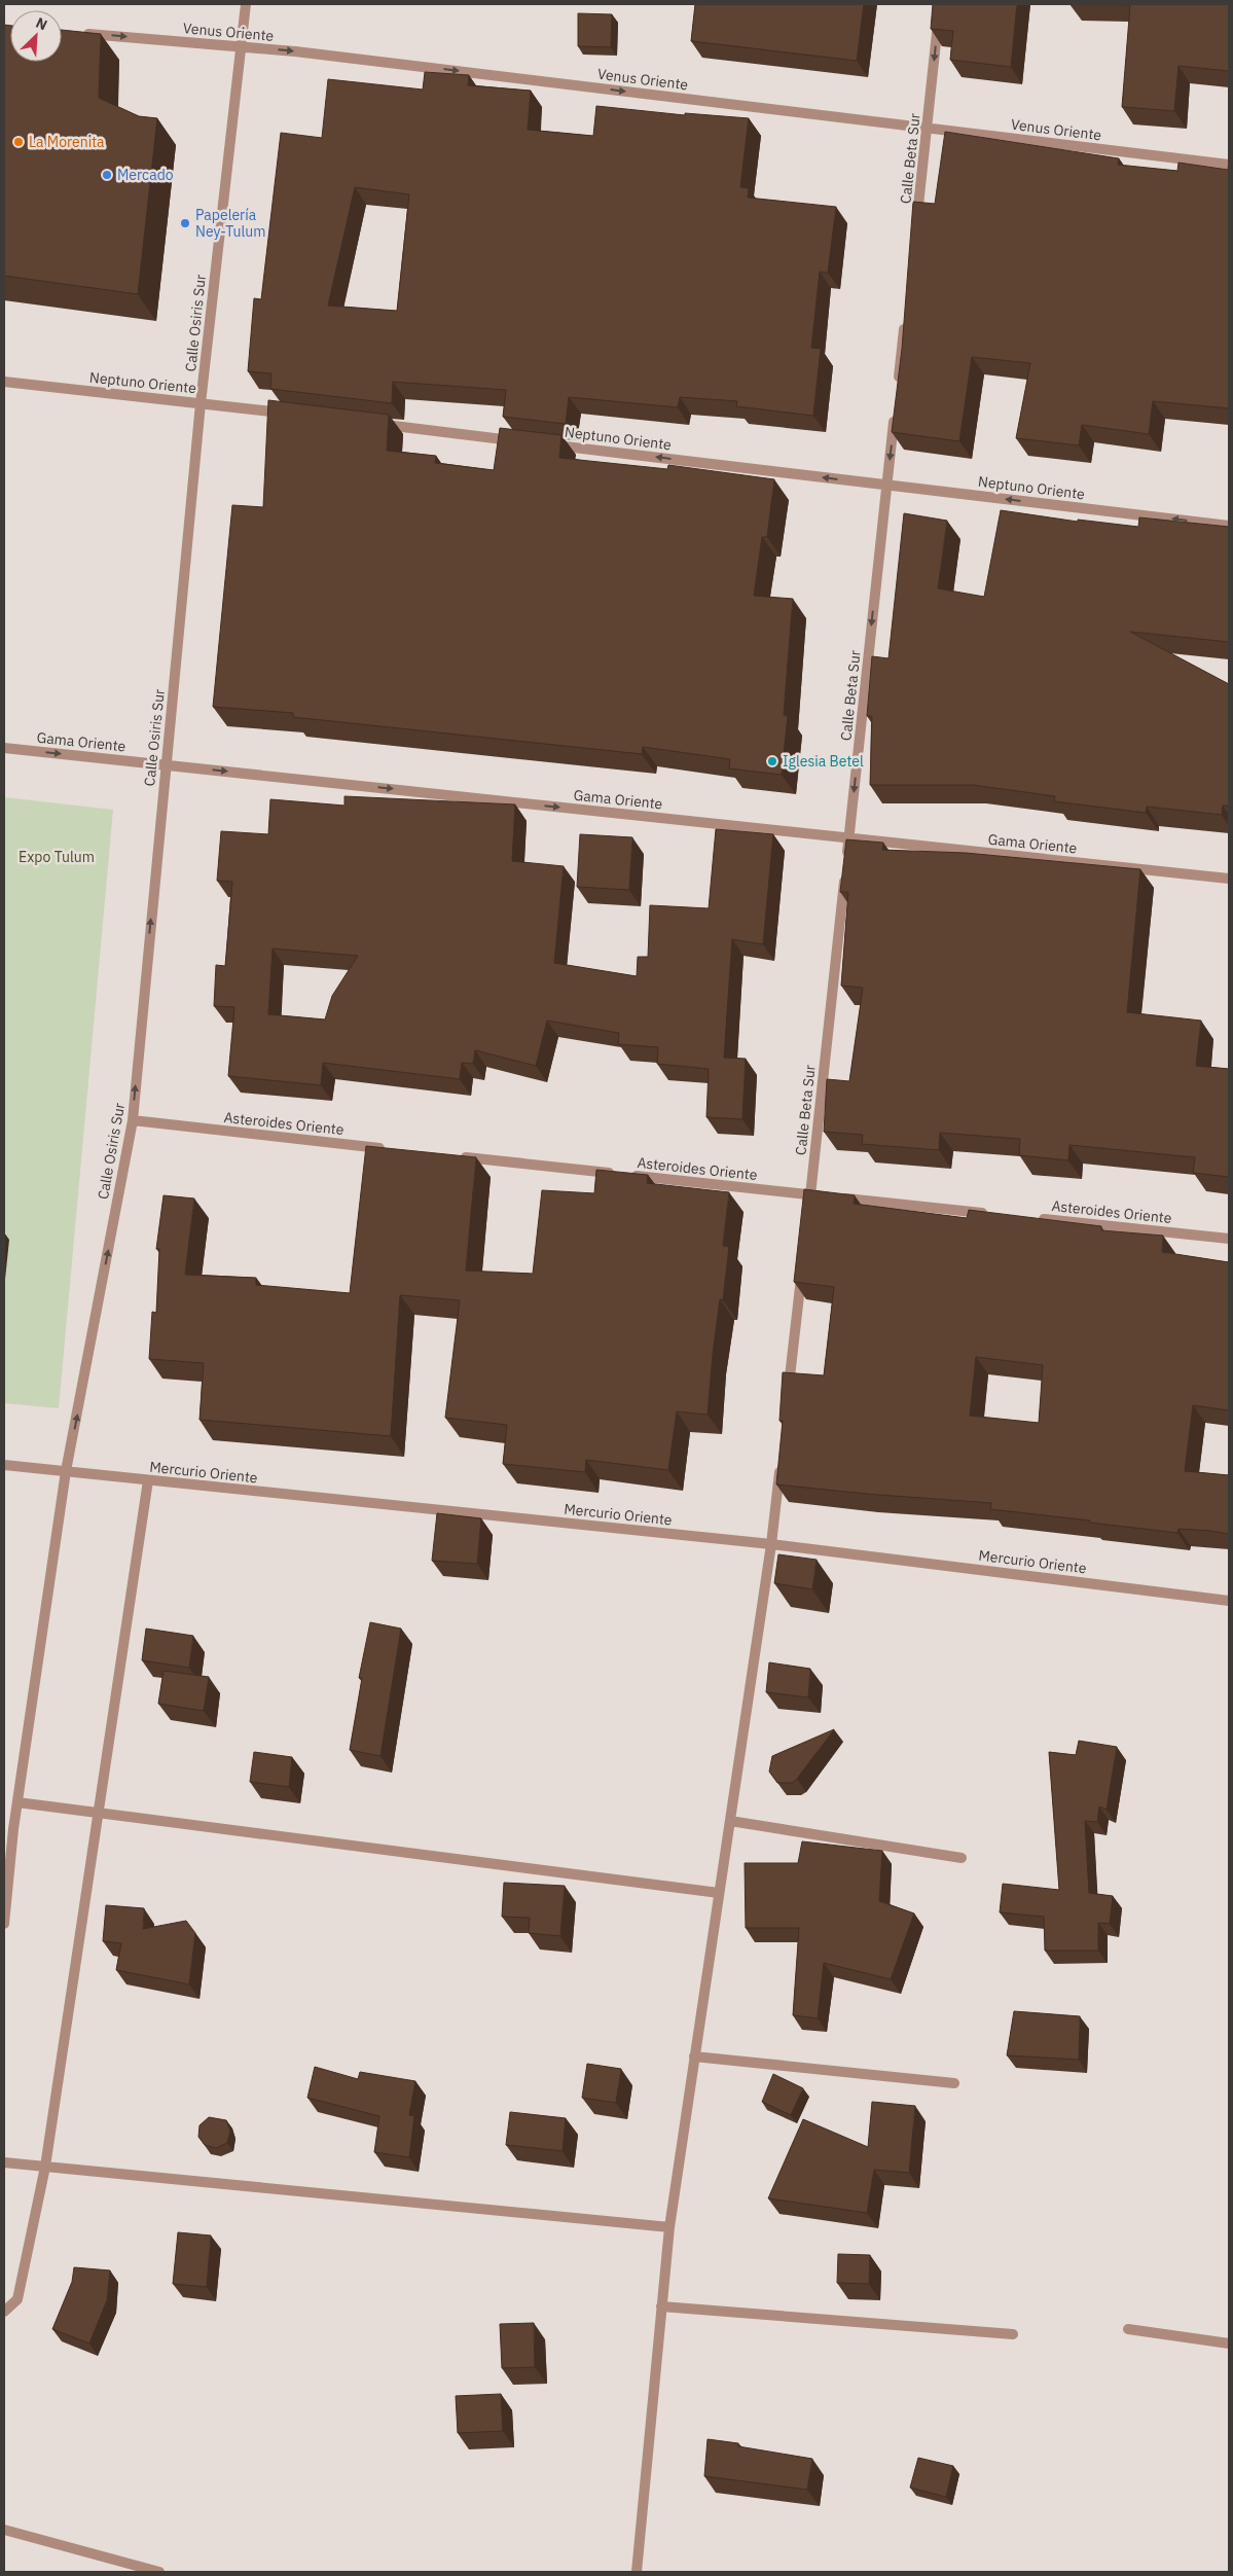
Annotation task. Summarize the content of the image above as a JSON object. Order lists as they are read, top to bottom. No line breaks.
{"streets":{"street":["Venus Oriente","Calle Beta Sur","Calle Osiris Sur","Neptuno Oriente","Gama Oriente","Asteroides Oriente","Mercurio Oriente"]},"crossings":[["Venus Oriente","Calle Beta Sur"],["Venus Oriente","Calle Osiris Sur"],["Calle Beta Sur","Neptuno Oriente"],["Calle Beta Sur","Gama Oriente"],["Calle Beta Sur","Asteroides Oriente"],["Calle Osiris Sur","Neptuno Oriente"],["Calle Osiris Sur","Gama Oriente"],["Calle Osiris Sur","Asteroides Oriente"],["Calle Osiris Sur","Mercurio Oriente"]],"one_way":["Venus Oriente","Calle Beta Sur","Calle Osiris Sur","Neptuno Oriente","Gama Oriente"],"parks":["Expo Tulum"],"places":["La Morenita","Mercado","Papelería Ney-Tulum","Iglesia Betel"],"north":"top right"}
